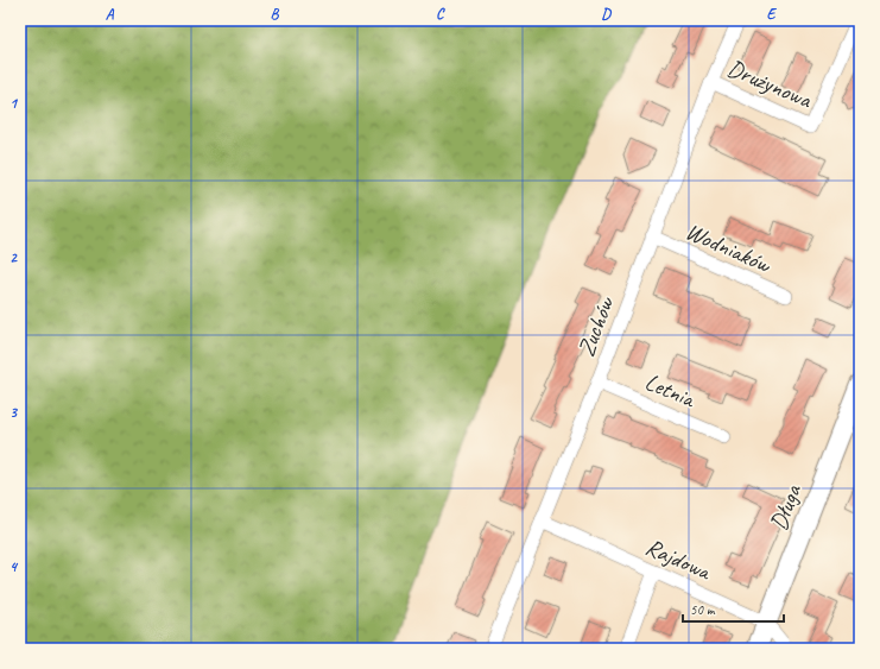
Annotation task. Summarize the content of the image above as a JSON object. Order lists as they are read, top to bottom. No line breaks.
{"streets":{"street":["Drużynowa","Wodniaków","Zuchów","Letnia","Długa","Rajdowa"]},"crossings":[["Drużynowa","Zuchów"],["Wodniaków","Zuchów"],["Zuchów","Letnia"],["Zuchów","Rajdowa"],["Długa","Rajdowa"]],"scale_bar":"50 m","grid":{"columns":["A","B","C","D","E"],"rows":["1","2","3","4"]}}
